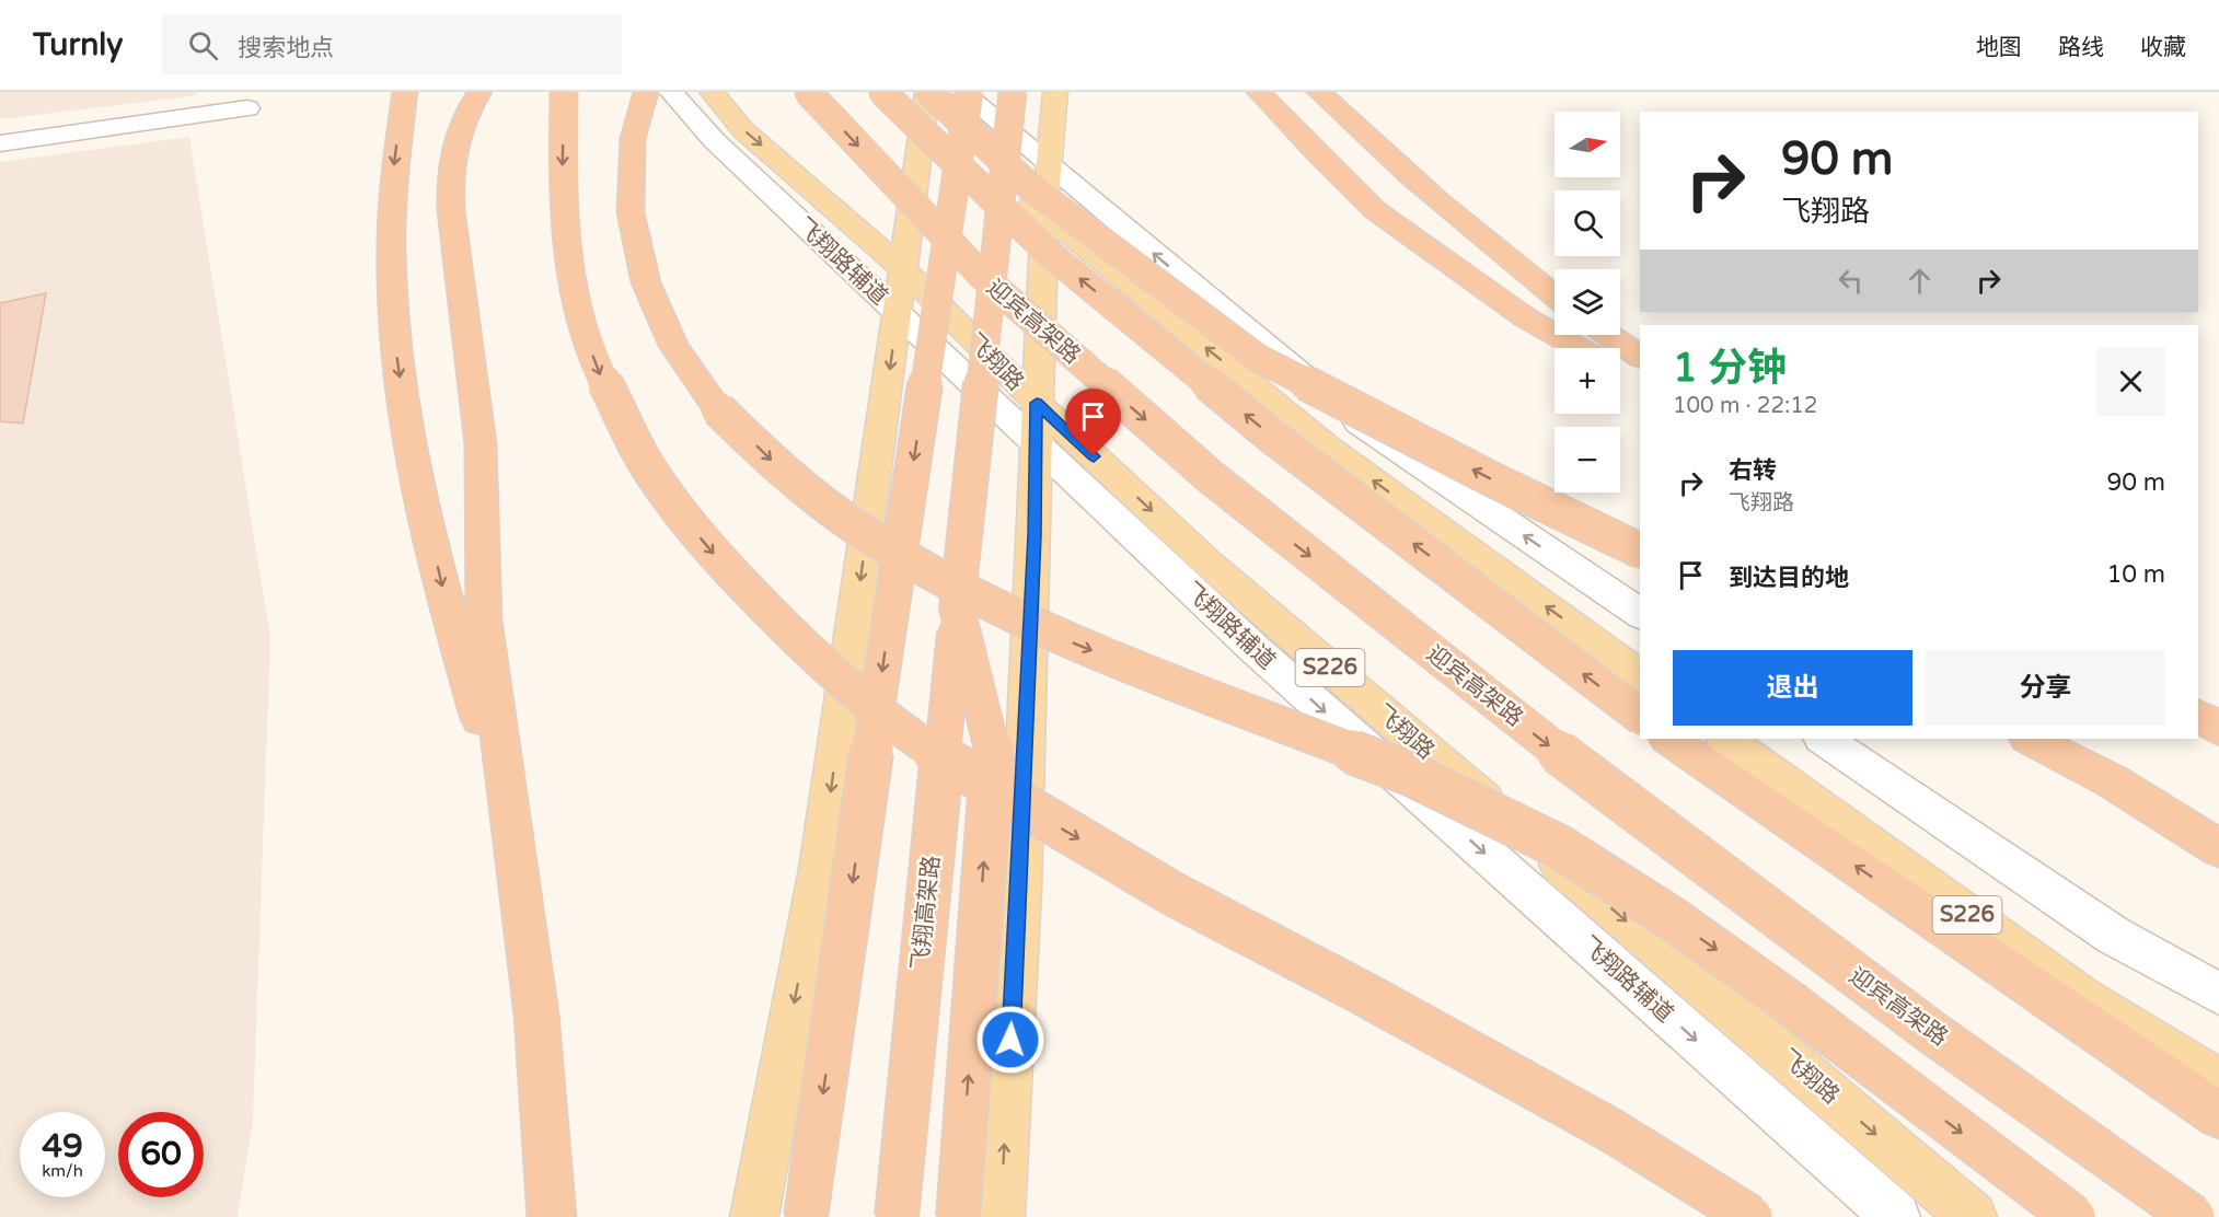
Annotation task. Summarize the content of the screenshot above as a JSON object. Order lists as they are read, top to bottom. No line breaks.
{"streets":{"highway":["迎宾高架路","飞翔高架路"],"main road":["飞翔路","S226"],"street":["飞翔路辅道"]},"north":"right","page":{"header":"Turnly","search":"搜索地点","nav":["地图","路线","收藏"],"map_buttons":["+","−"],"turn":["90 m","飞翔路"],"heading":["1 分钟","100 m · 22:12"],"list":[{"name":"右转","note":"飞翔路","value":"90 m"},{"name":"到达目的地","value":"10 m"}],"buttons":["退出","分享"],"speed":"49 km/h","limit":"60"}}
